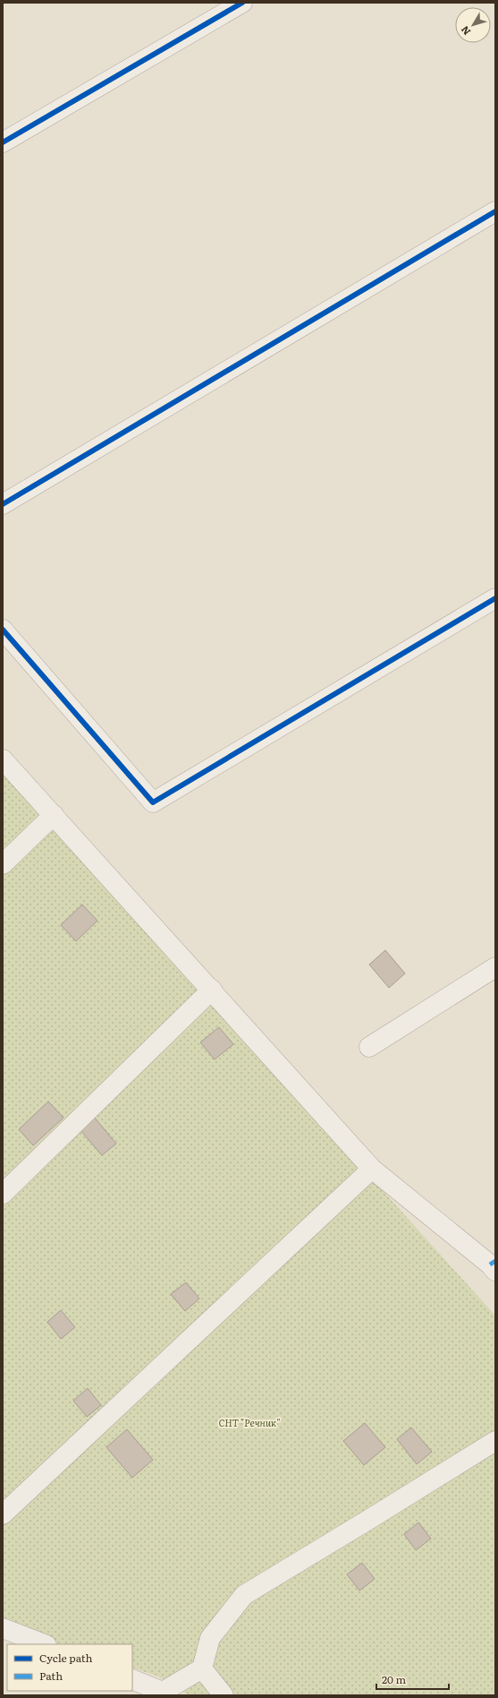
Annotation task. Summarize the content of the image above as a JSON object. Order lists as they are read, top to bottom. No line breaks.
{"parks":["СНТ \"Речник\""],"legend":["Cycle path","Path"],"scale_bar":"20 m","north":"bottom left"}
